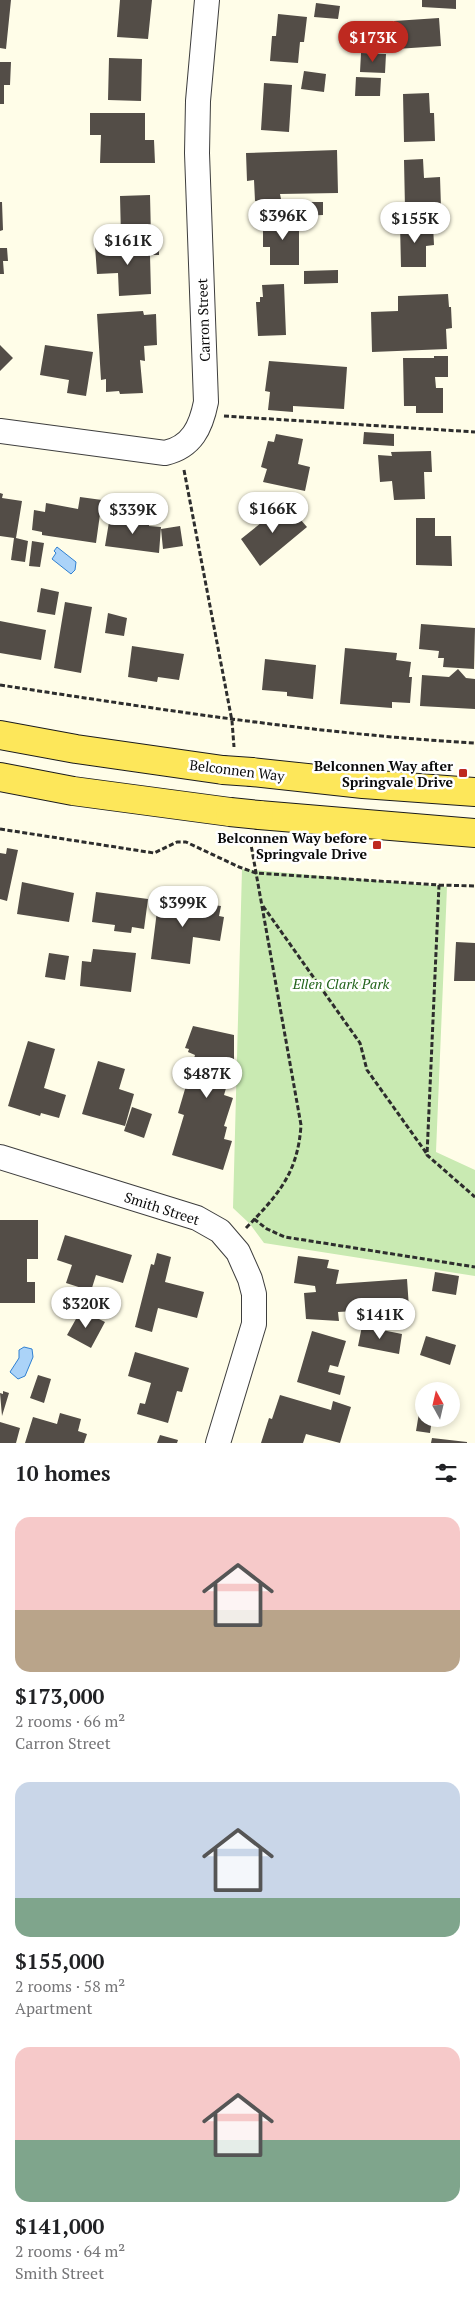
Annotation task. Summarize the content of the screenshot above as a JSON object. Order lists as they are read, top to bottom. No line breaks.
{"streets":{"main road":["Belconnen Way"],"street":["Carron Street","Smith Street"]},"parks":["Ellen Clark Park"],"places":{"transit":["Belconnen Way after Springvale Drive","Belconnen Way before Springvale Drive"]},"north":"top","page":{"price":["$173K","$396K","$155K","$161K","$166K","$339K","$399K","$487K","$320K","$141K"],"heading":"10 homes","list":[{"name":"$173,000","note":"2 rooms · 66 m² · Carron Street"},{"name":"$155,000","note":"2 rooms · 58 m² · Apartment"},{"name":"$141,000","note":"2 rooms · 64 m² · Smith Street"}]}}
